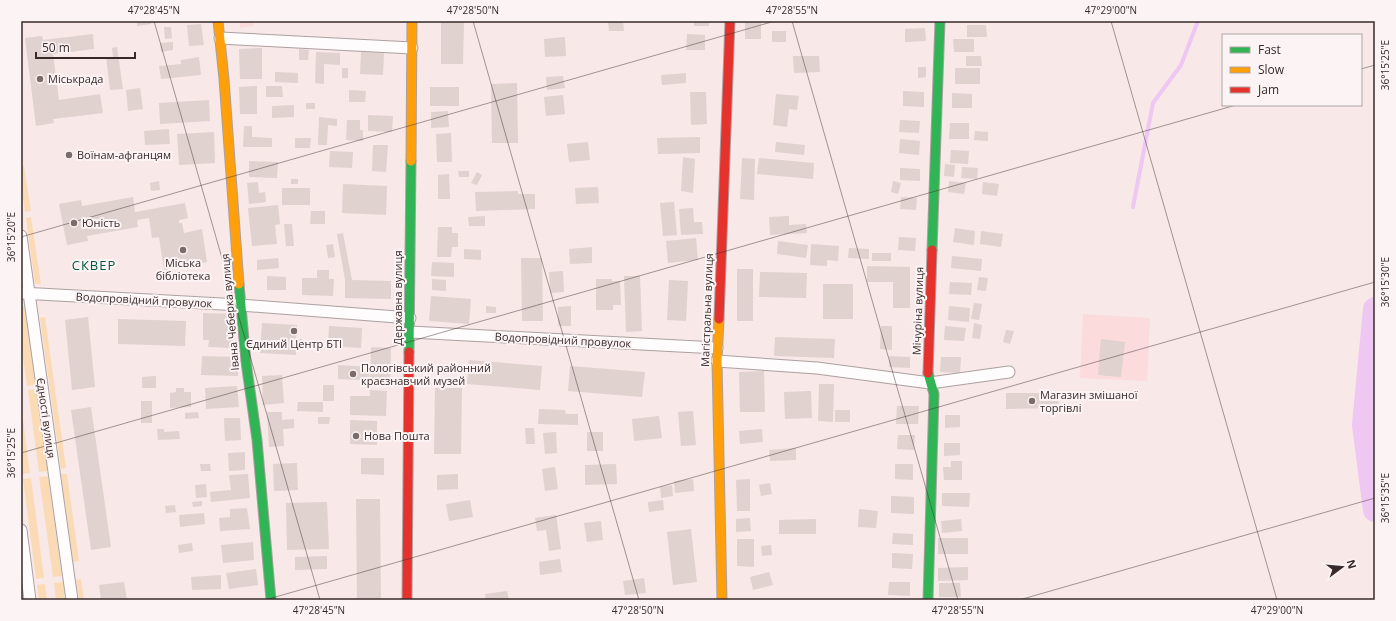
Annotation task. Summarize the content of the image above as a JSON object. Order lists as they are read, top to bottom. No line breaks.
{"streets":{"street":["Державна вулиця","Водопровідний провулок","Магістральна вулиця","Мічуріна вулиця","Івана Чеберка вулиця","Єдності вулиця"]},"crossings":[["Державна вулиця","Водопровідний провулок"],["Водопровідний провулок","Магістральна вулиця"],["Водопровідний провулок","Івана Чеберка вулиця"],["Водопровідний провулок","Єдності вулиця"]],"districts":["СКВЕР"],"places":["Міськрада","Воїнам-афганцям","Юність","Міська бібліотека","Єдиний Центр БТІ","Пологівський районний краєзнавчий музей","Магазин змішаної торгівлі","Нова Пошта"],"legend":["Fast","Slow","Jam"],"scale_bar":"50 m","north":"right","coordinates":["47°28'45\"N","47°28'50\"N","47°28'55\"N","47°29'00\"N","36°15'25\"E","36°15'20\"E","36°15'30\"E","36°15'35\"E"]}
